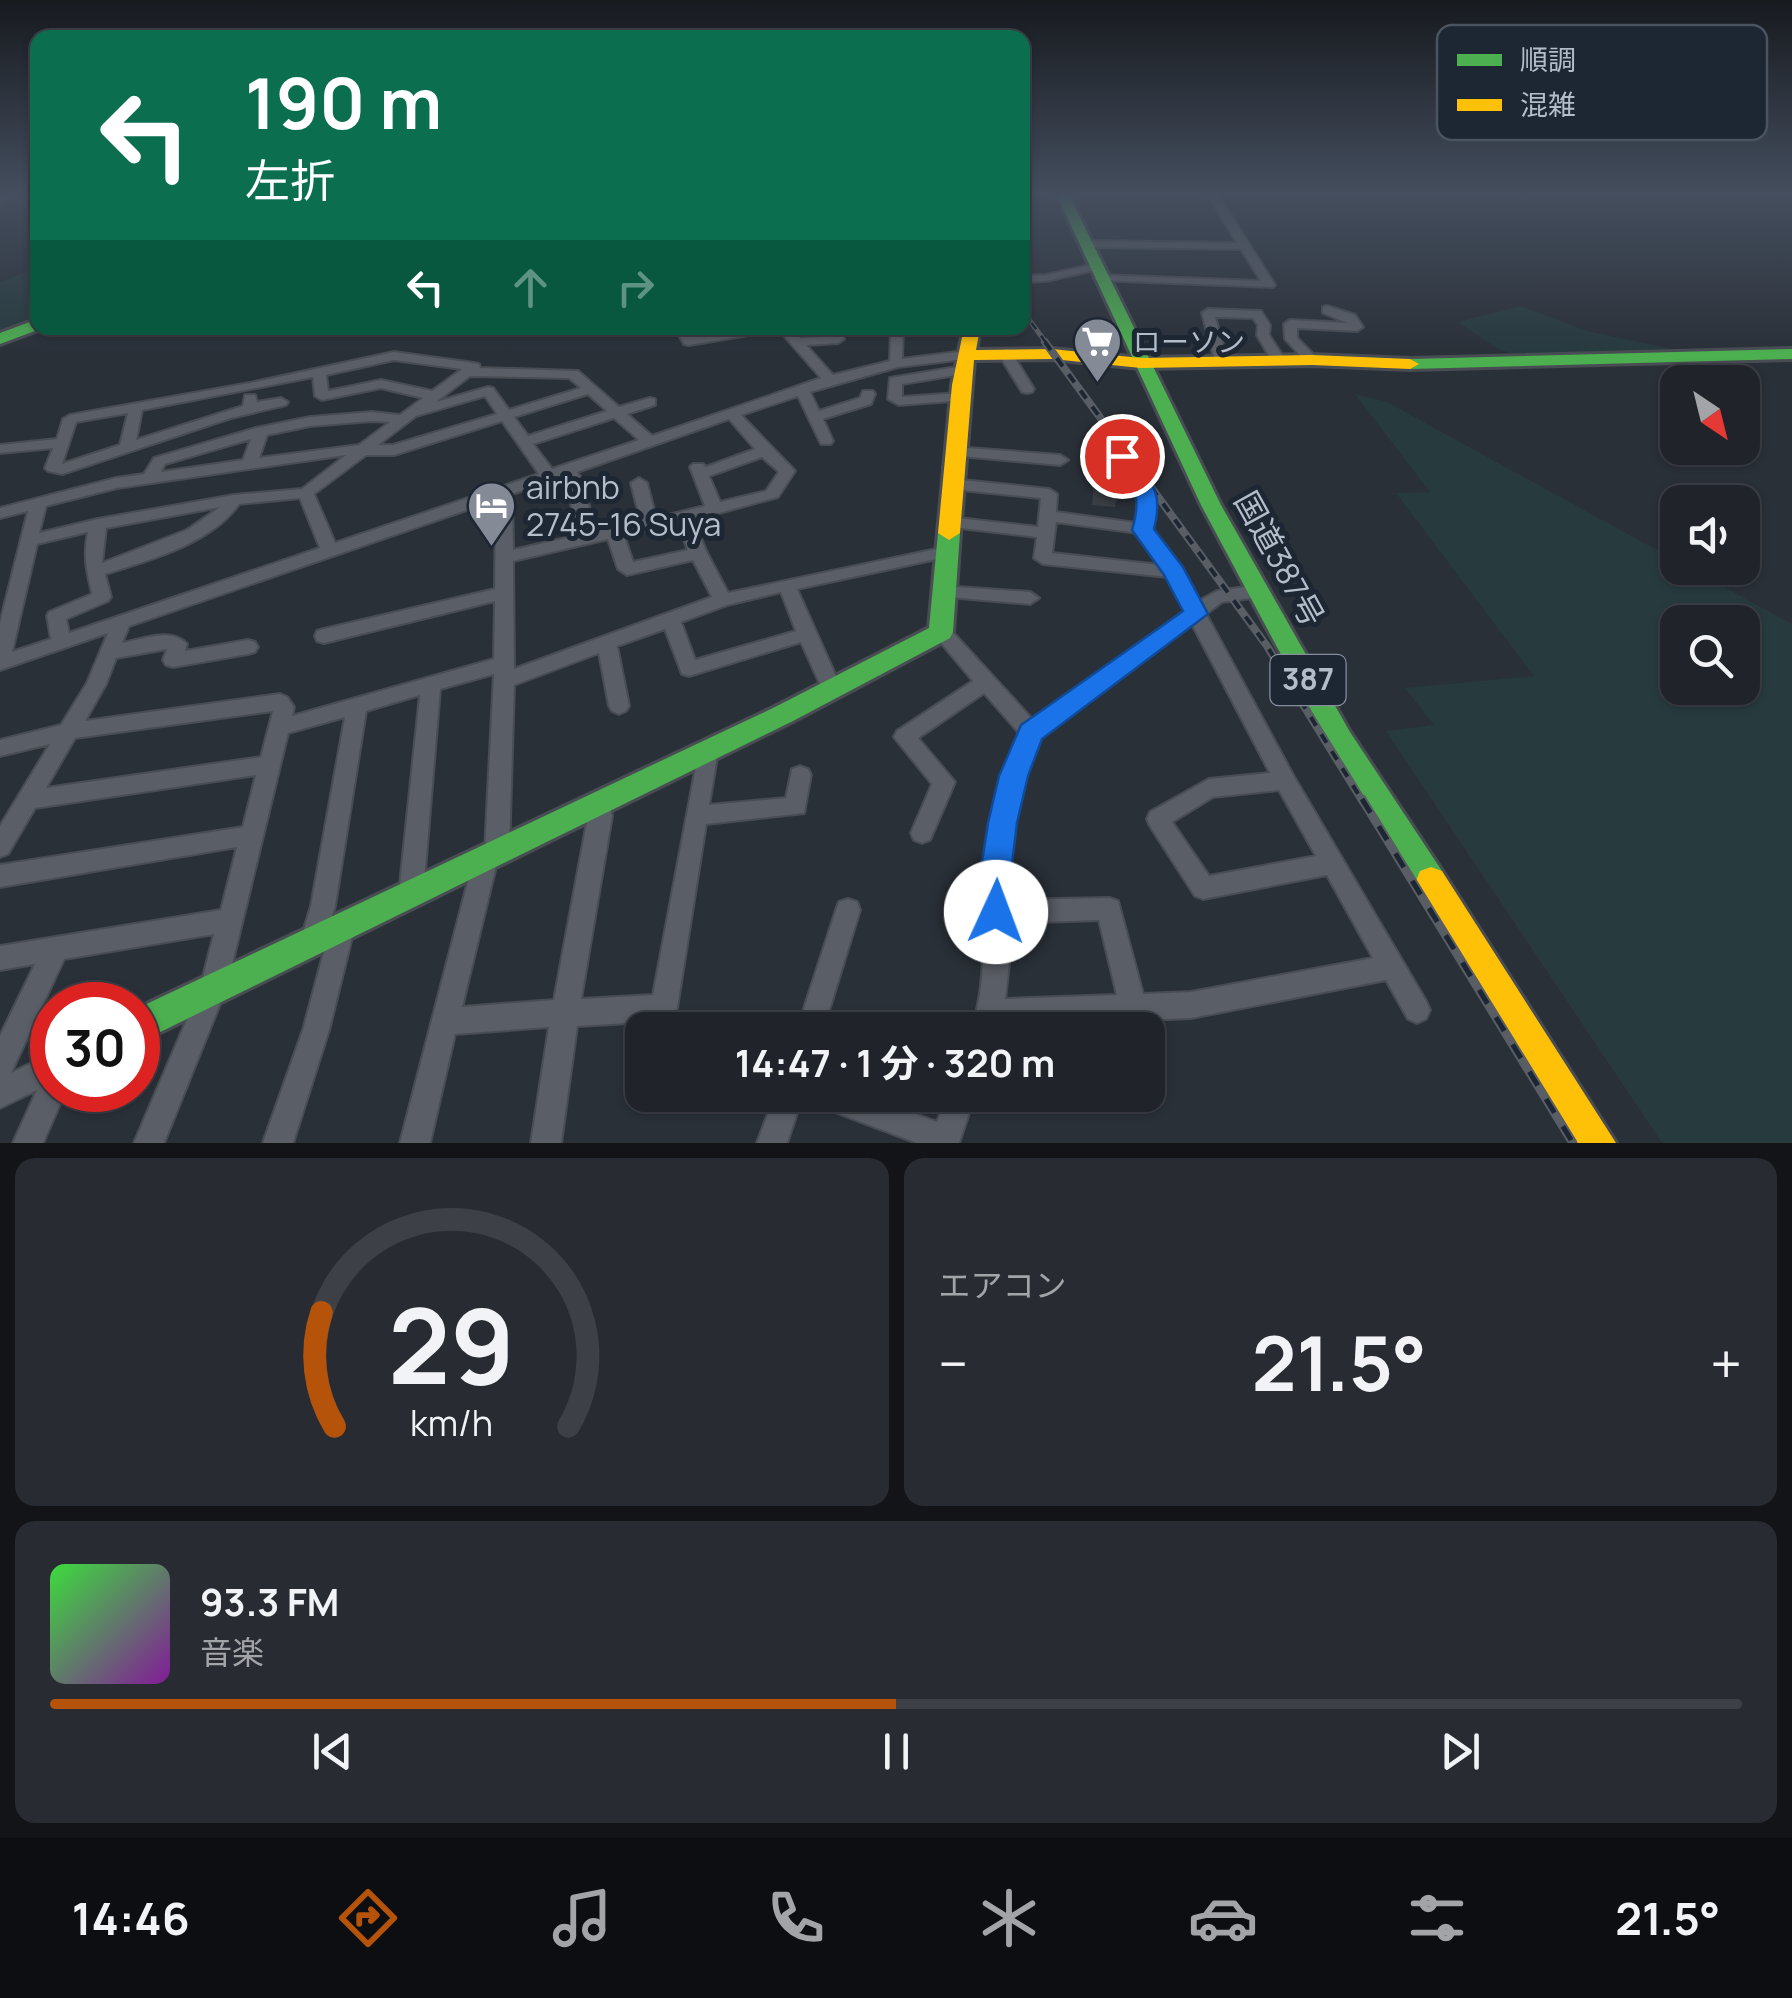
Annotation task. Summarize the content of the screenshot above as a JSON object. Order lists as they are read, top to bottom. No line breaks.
{"streets":{"main road":["国道387号","387"]},"places":{"supermarket":["ローソン"],"hotel":["airbnb 2745-16 Suya"]},"legend":["順調","混雑"],"north":"bottom right","page":{"turn":["190 m","左折"],"limit":"30","trip":"14:47 · 1 分 · 320 m","tile":"エアコン","heat":["−","21.5°","+"],"song":["93.3 FM","音楽"],"tabs":["14:46","21.5°"],"gauge":["29","km/h"]}}
